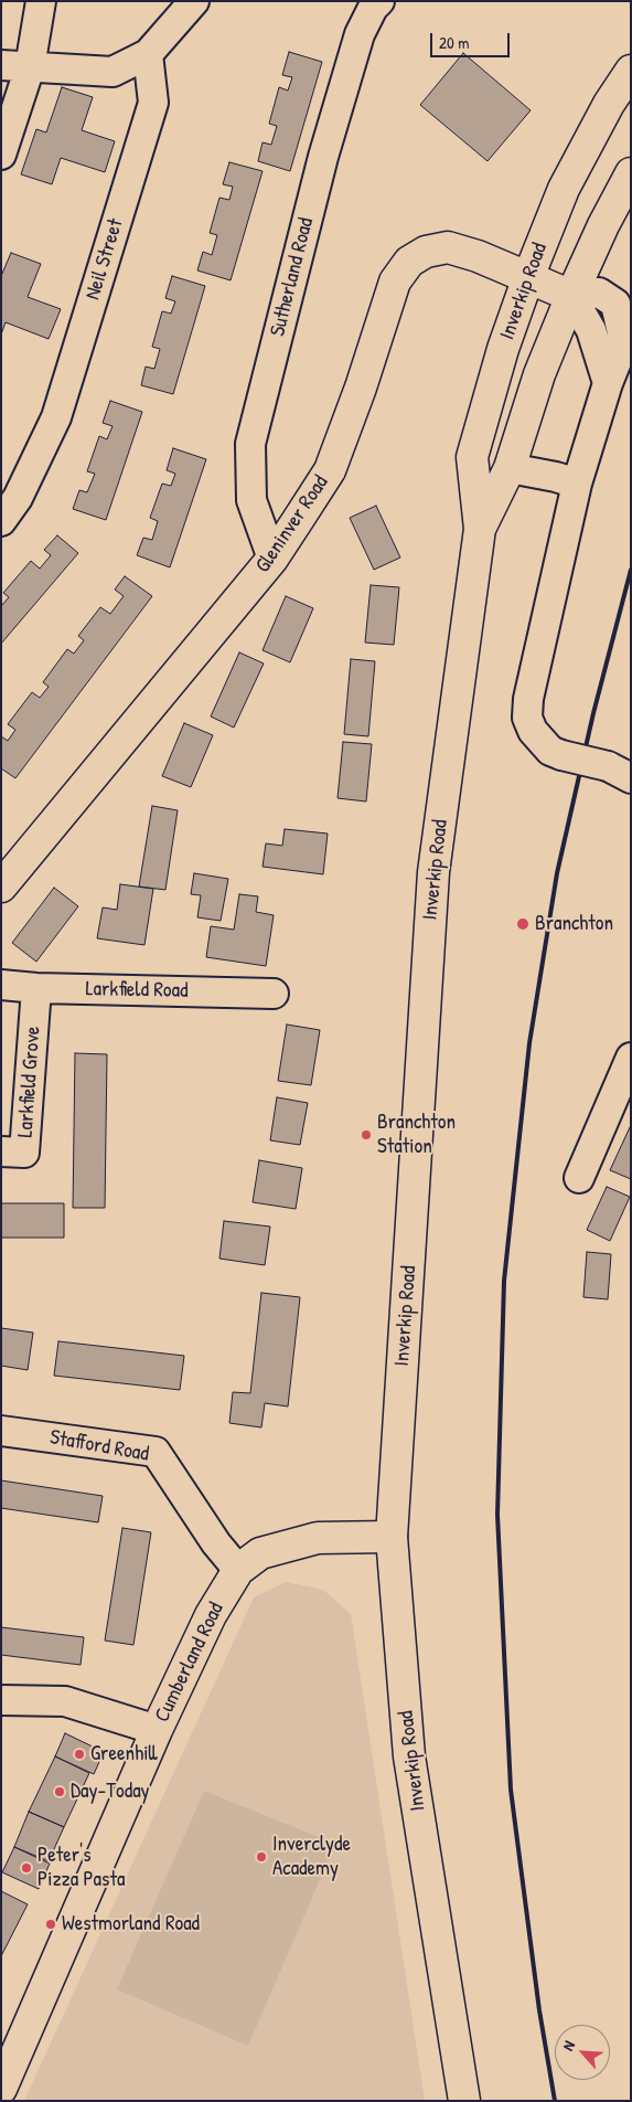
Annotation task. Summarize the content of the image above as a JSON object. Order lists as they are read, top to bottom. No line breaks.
{"streets":{"main road":["Inverkip Road","Gleninver Road","Cumberland Road"],"street":["Neil Street","Sutherland Road","Larkfield Road","Larkfield Grove","Stafford Road"]},"crossings":[["Sutherland Road","Gleninver Road"],["Inverkip Road","Gleninver Road"],["Inverkip Road","Cumberland Road"],["Larkfield Road","Larkfield Grove"],["Stafford Road","Cumberland Road"]],"places":["Branchton","Branchton Station","Greenhill","Day-Today","Inverclyde Academy","Peter's Pizza Pasta","Westmorland Road"],"scale_bar":"20 m","north":"top left"}
